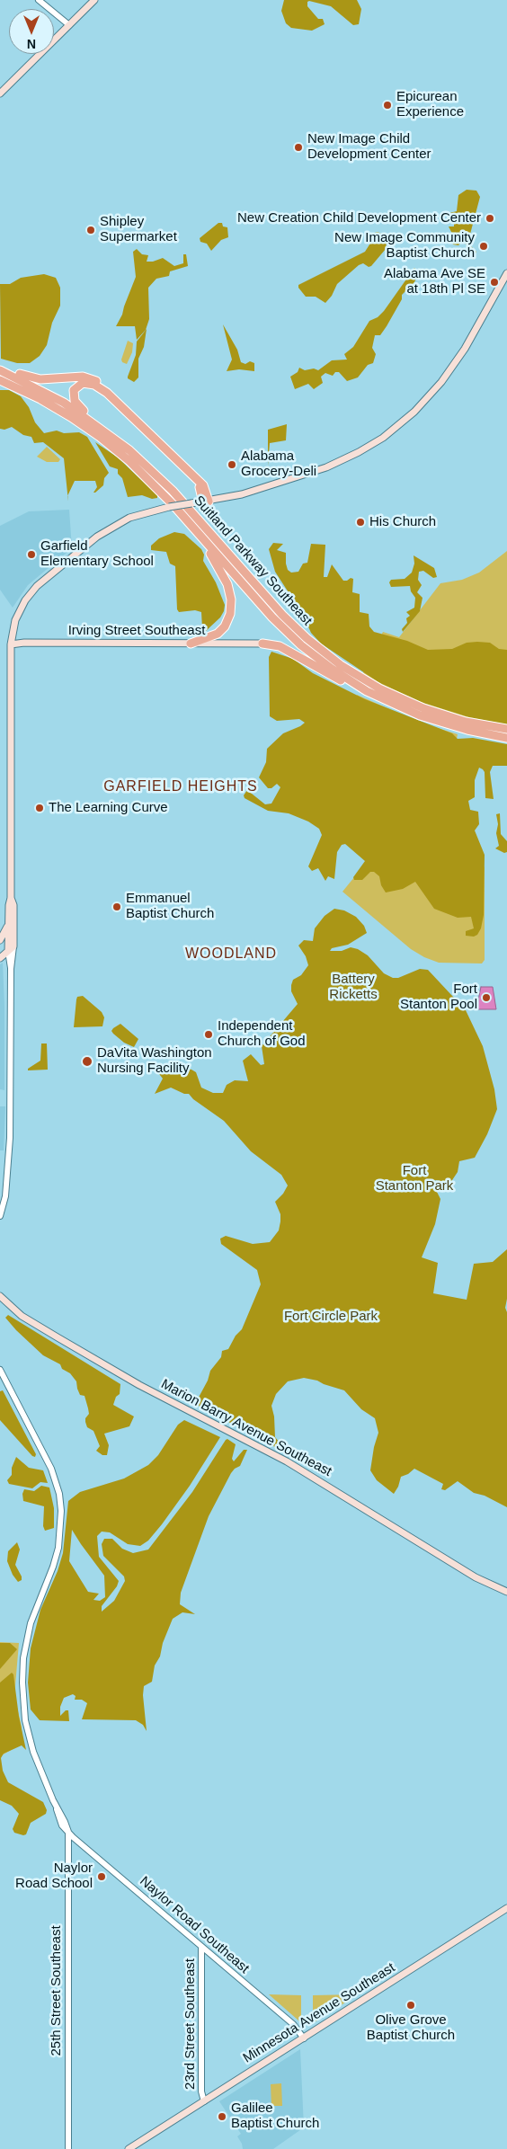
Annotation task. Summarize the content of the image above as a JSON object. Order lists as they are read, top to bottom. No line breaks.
{"streets":{"highway":["Suitland Parkway Southeast"],"main road":["Irving Street Southeast","Marion Barry Avenue Southeast","Minnesota Avenue Southeast"],"street":["Naylor Road Southeast","25th Street Southeast","23rd Street Southeast"]},"crossings":[["Naylor Road Southeast","25th Street Southeast"],["Naylor Road Southeast","Minnesota Avenue Southeast"],["Naylor Road Southeast","23rd Street Southeast"],["Minnesota Avenue Southeast","23rd Street Southeast"]],"districts":["GARFIELD HEIGHTS","WOODLAND"],"parks":["Battery Ricketts","Fort Stanton Park","Fort Circle Park"],"places":["Epicurean Experience","New Image Child Development Center","New Creation Child Development Center","Shipley Supermarket","New Image Community Baptist Church","Alabama Ave SE at 18th Pl SE","Alabama Grocery-Deli","His Church","Garfield Elementary School","The Learning Curve","Emmanuel Baptist Church","Fort Stanton Pool","Independent Church of God","DaVita Washington Nursing Facility","Naylor Road School","Olive Grove Baptist Church","Galilee Baptist Church"],"north":"bottom"}
